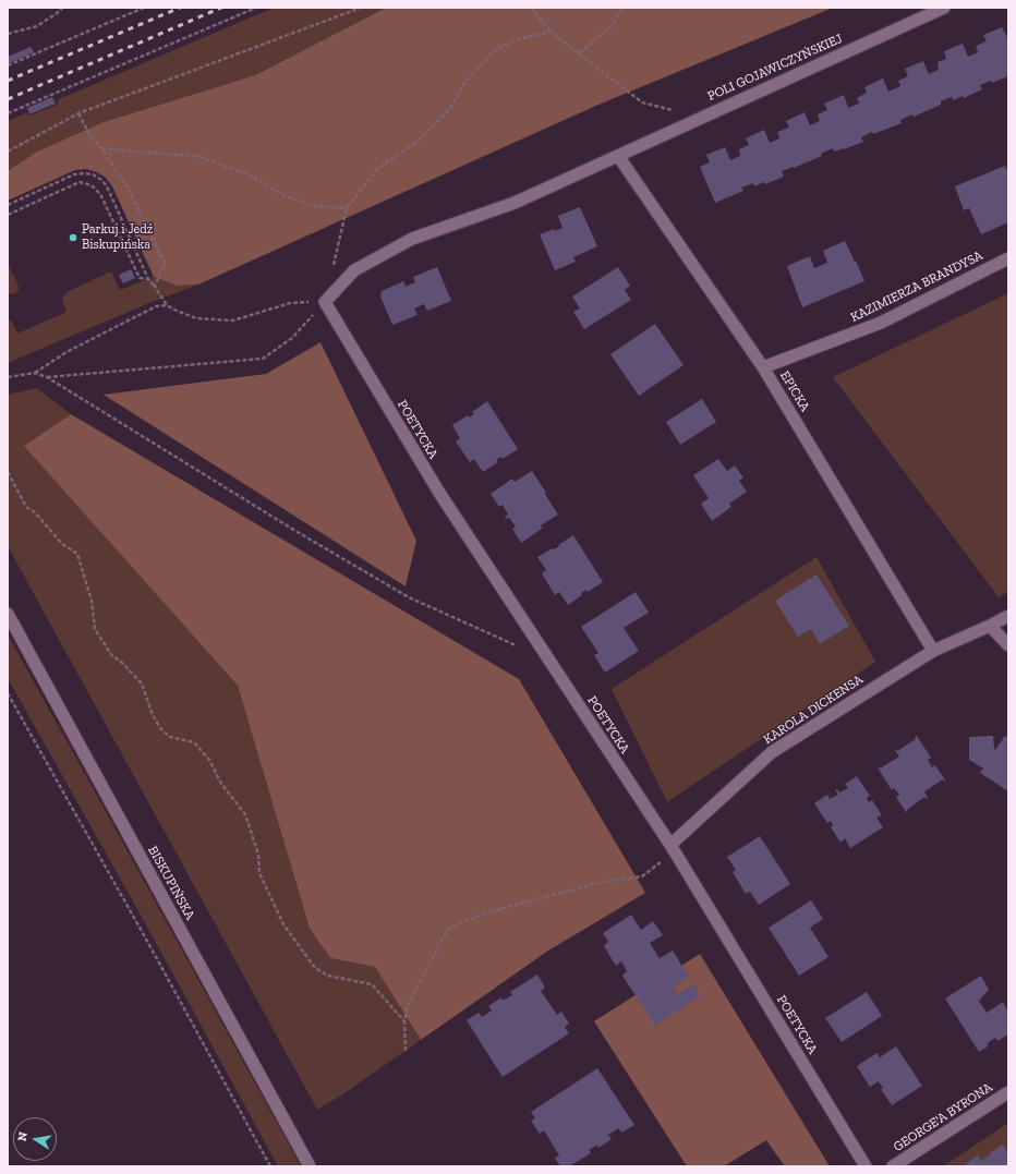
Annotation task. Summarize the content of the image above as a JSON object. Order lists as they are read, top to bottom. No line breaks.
{"streets":{"street":["POLI GOJAWICZYŃSKIEJ","KAZIMIERZA BRANDYSA","EPICKA","POETYCKA","KAROLA DICKENSA","BISKUPIŃSKA","GEORGE'A BYRONA"]},"crossings":[["POLI GOJAWICZYŃSKIEJ","EPICKA"],["POLI GOJAWICZYŃSKIEJ","POETYCKA"],["KAZIMIERZA BRANDYSA","EPICKA"],["EPICKA","KAROLA DICKENSA"],["POETYCKA","KAROLA DICKENSA"]],"places":["Parkuj i Jedź Biskupińska"],"north":"left"}
